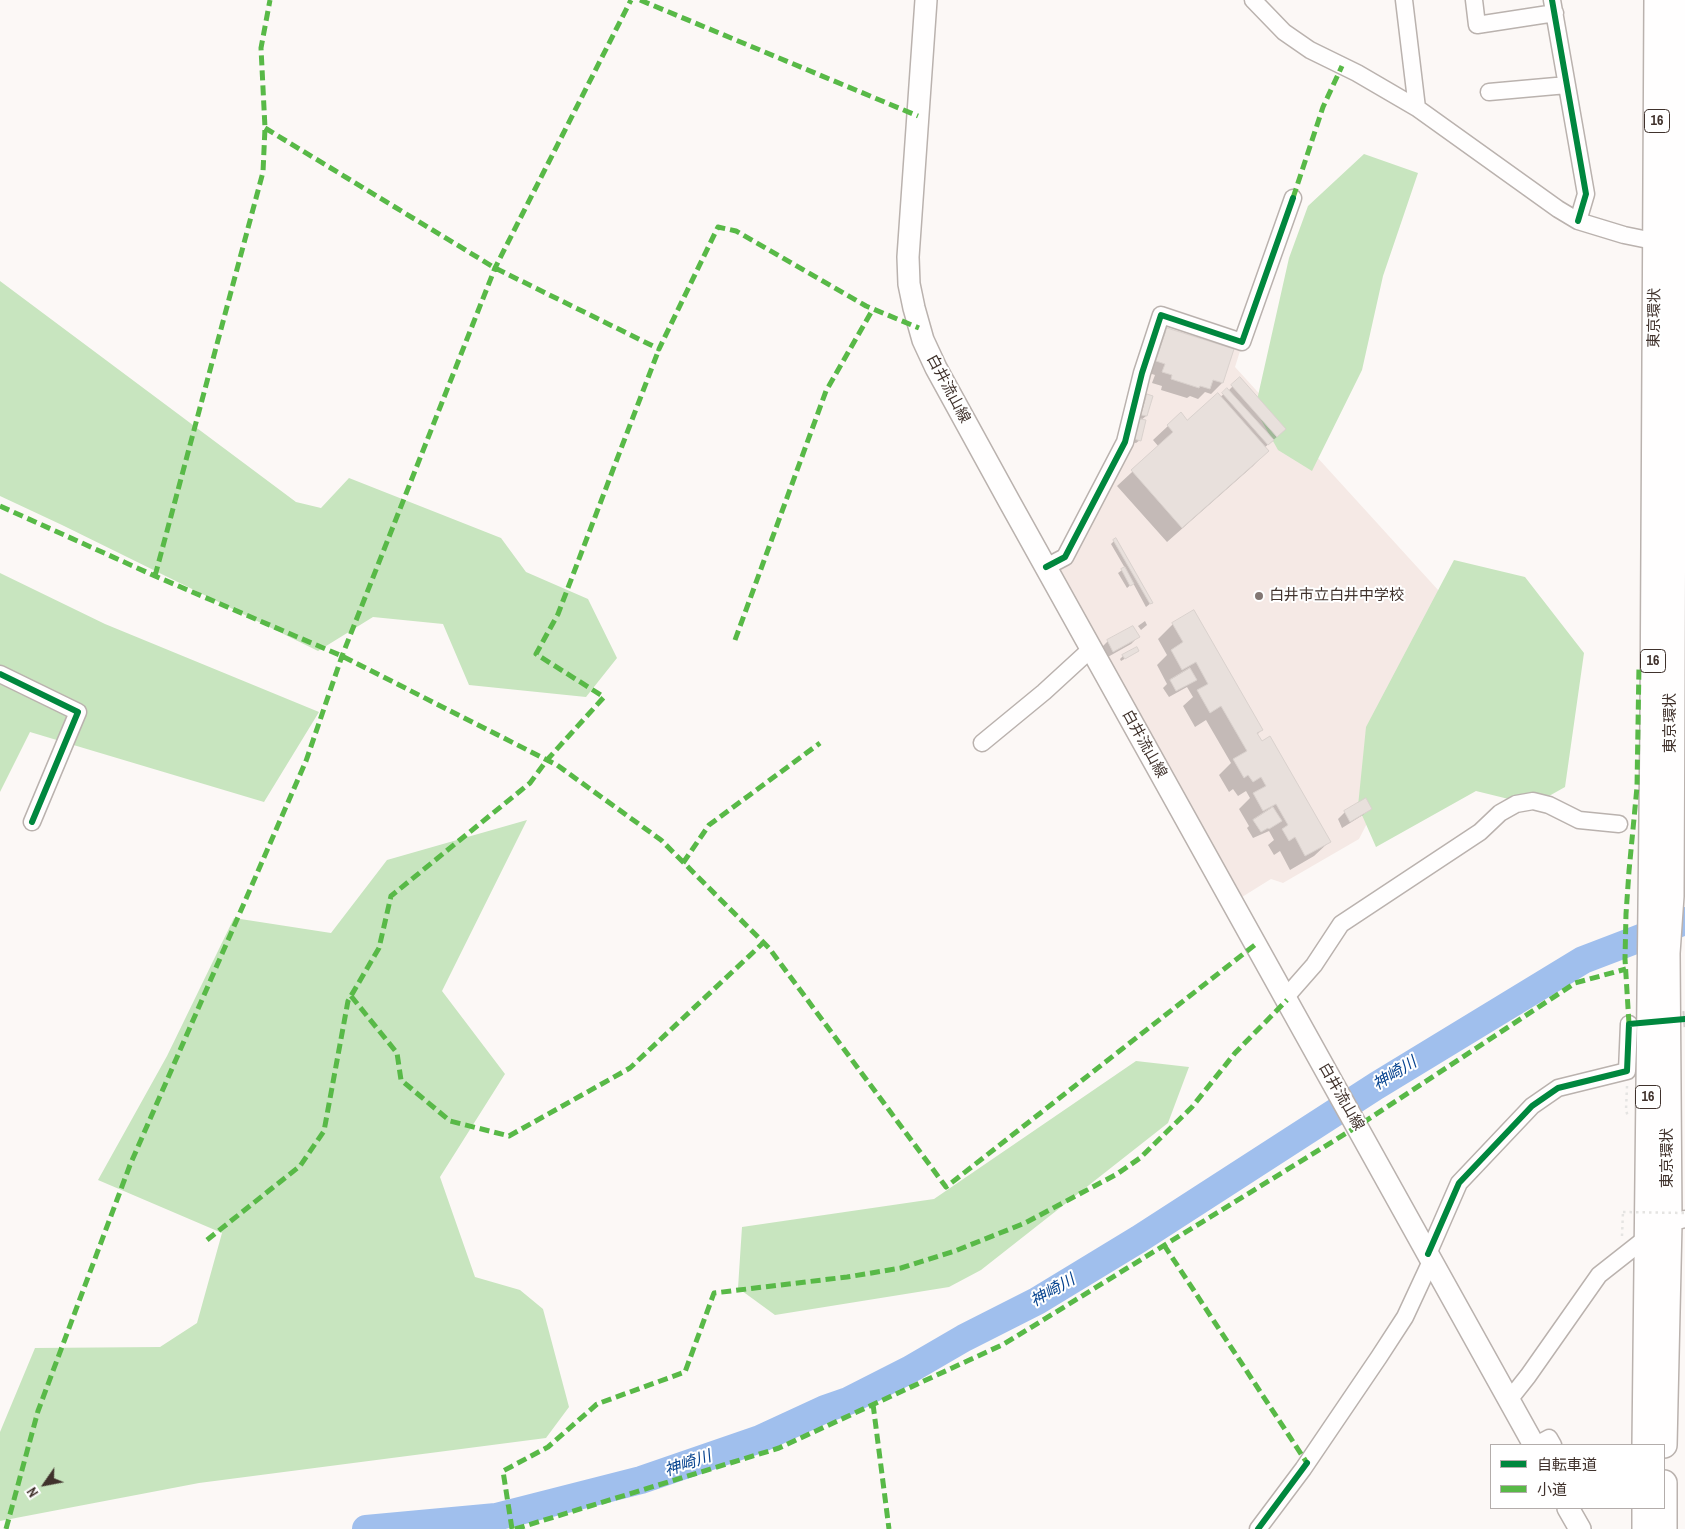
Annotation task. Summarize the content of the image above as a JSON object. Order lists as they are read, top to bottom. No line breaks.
{"streets":{"highway":["16","東京環状"],"main road":["白井流山線"]},"water":["神崎川"],"places":["白井市立白井中学校"],"legend":["自転車道","小道"],"north":"bottom left"}
